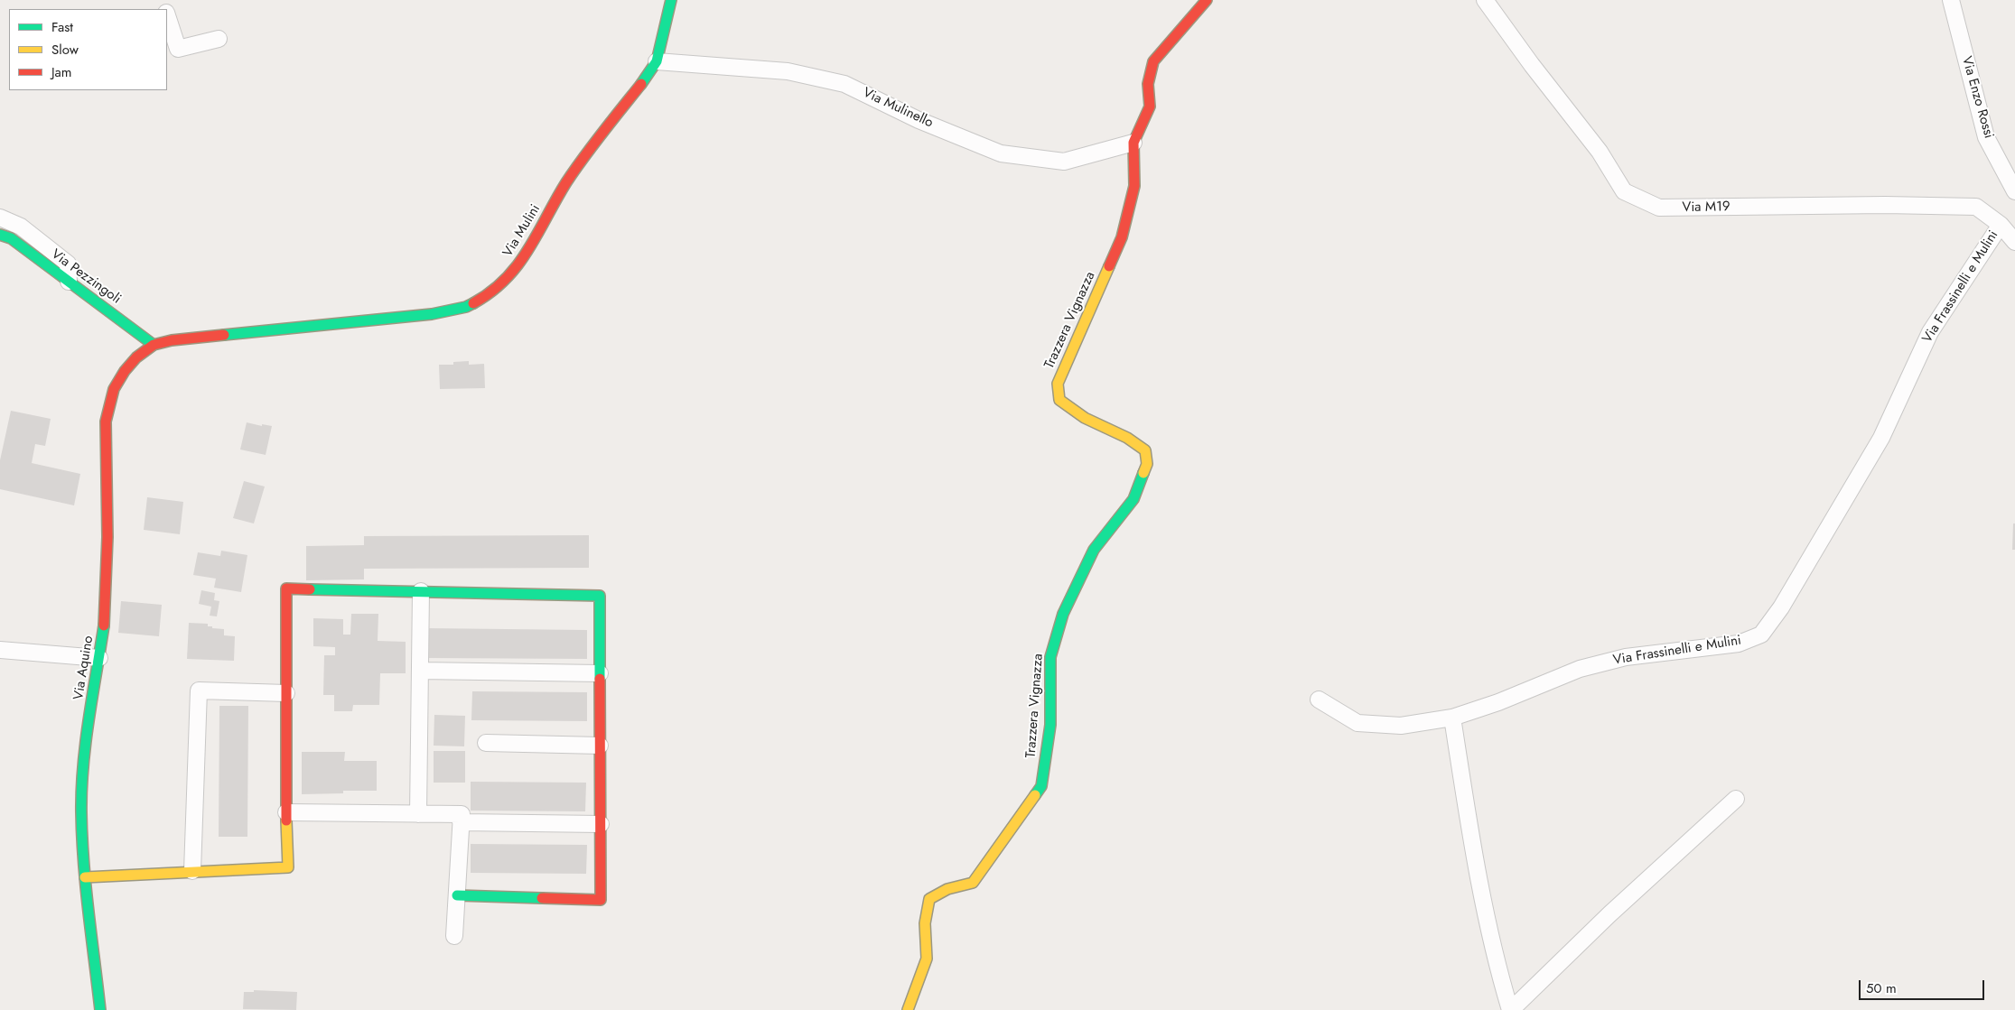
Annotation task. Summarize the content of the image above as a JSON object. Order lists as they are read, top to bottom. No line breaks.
{"streets":{"street":["Via Enzo Rossi","Via Mulinello","Via M19","Via Mulini","Via Pezzingoli","Via Frassinelli e Mulini","Trazzera Vignazza","Via Aquino"]},"crossings":[["Via Mulinello","Via Mulini"],["Via Mulinello","Trazzera Vignazza"],["Via M19","Via Frassinelli e Mulini"],["Via Mulini","Via Pezzingoli"],["Via Mulini","Via Aquino"],["Via Pezzingoli","Via Aquino"]],"legend":["Fast","Slow","Jam"],"scale_bar":"50 m"}
